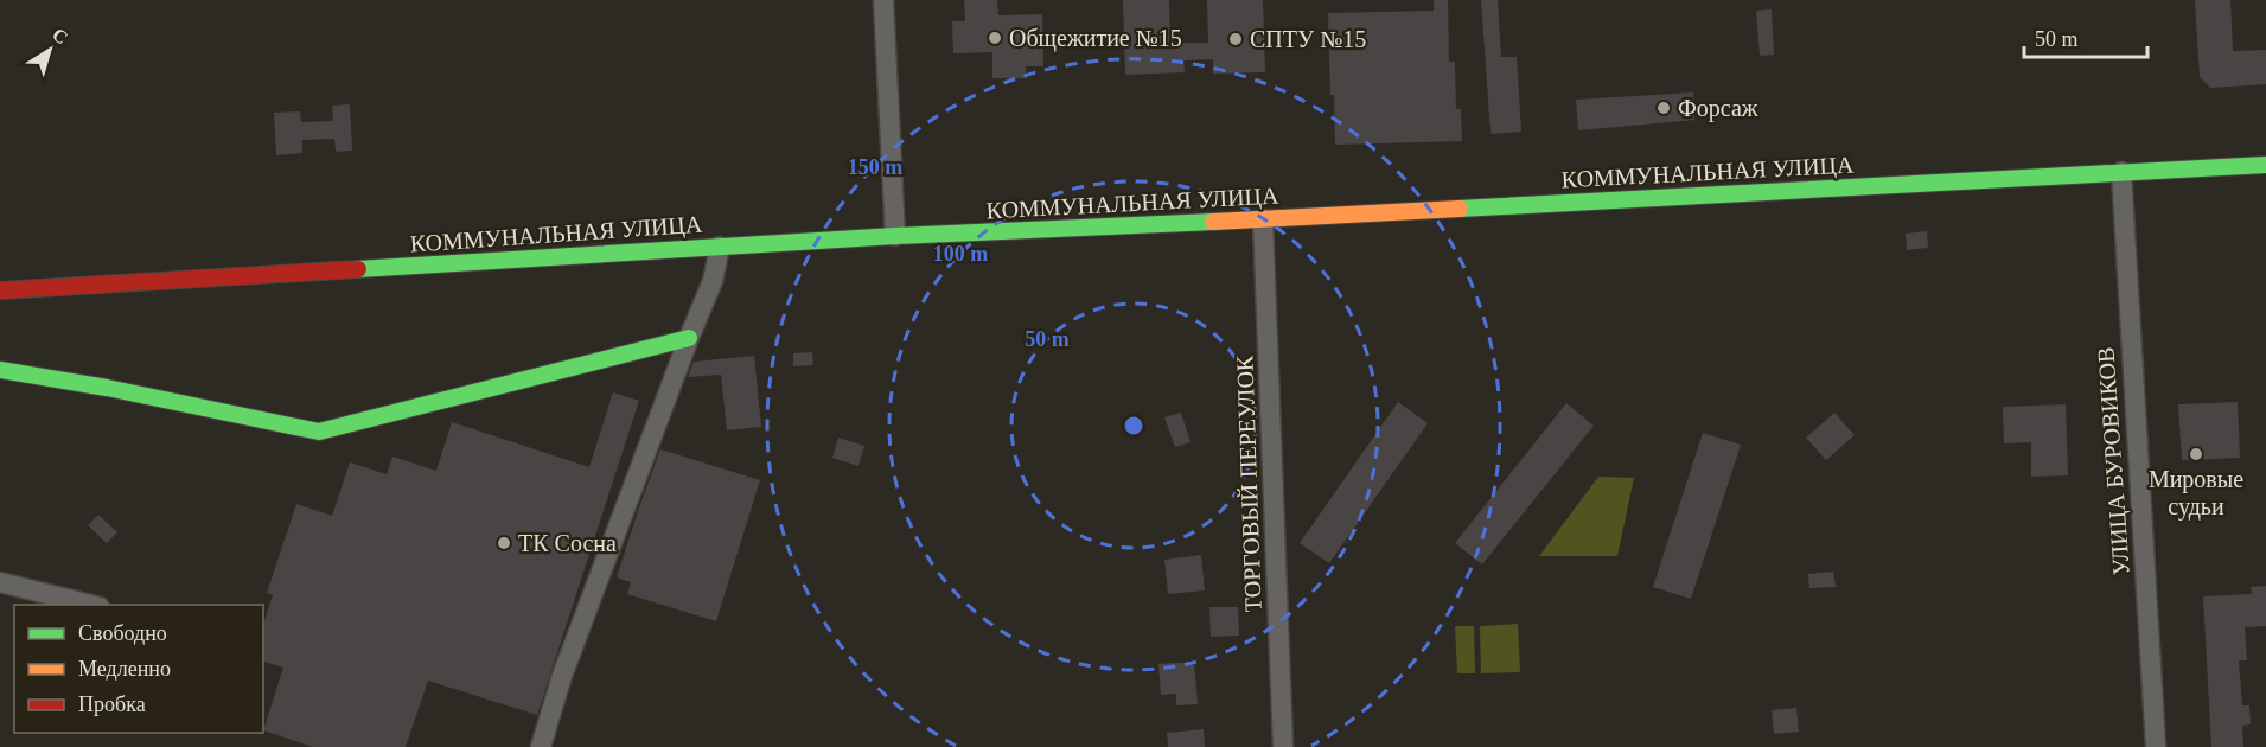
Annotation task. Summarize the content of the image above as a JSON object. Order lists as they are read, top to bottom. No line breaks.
{"streets":{"main road":["КОММУНАЛЬНАЯ УЛИЦА"],"street":["УЛИЦА БУРОВИКОВ","ТОРГОВЫЙ ПЕРЕУЛОК"]},"crossings":[["КОММУНАЛЬНАЯ УЛИЦА","УЛИЦА БУРОВИКОВ"],["КОММУНАЛЬНАЯ УЛИЦА","ТОРГОВЫЙ ПЕРЕУЛОК"]],"places":["Общежитие №15","СПТУ №15","Форсаж","Мировые судьи","ТК Сосна"],"legend":["Свободно","Медленно","Пробка"],"scale_bar":"50 m","north":"top right","rings":["150 m","100 m","50 m"]}
